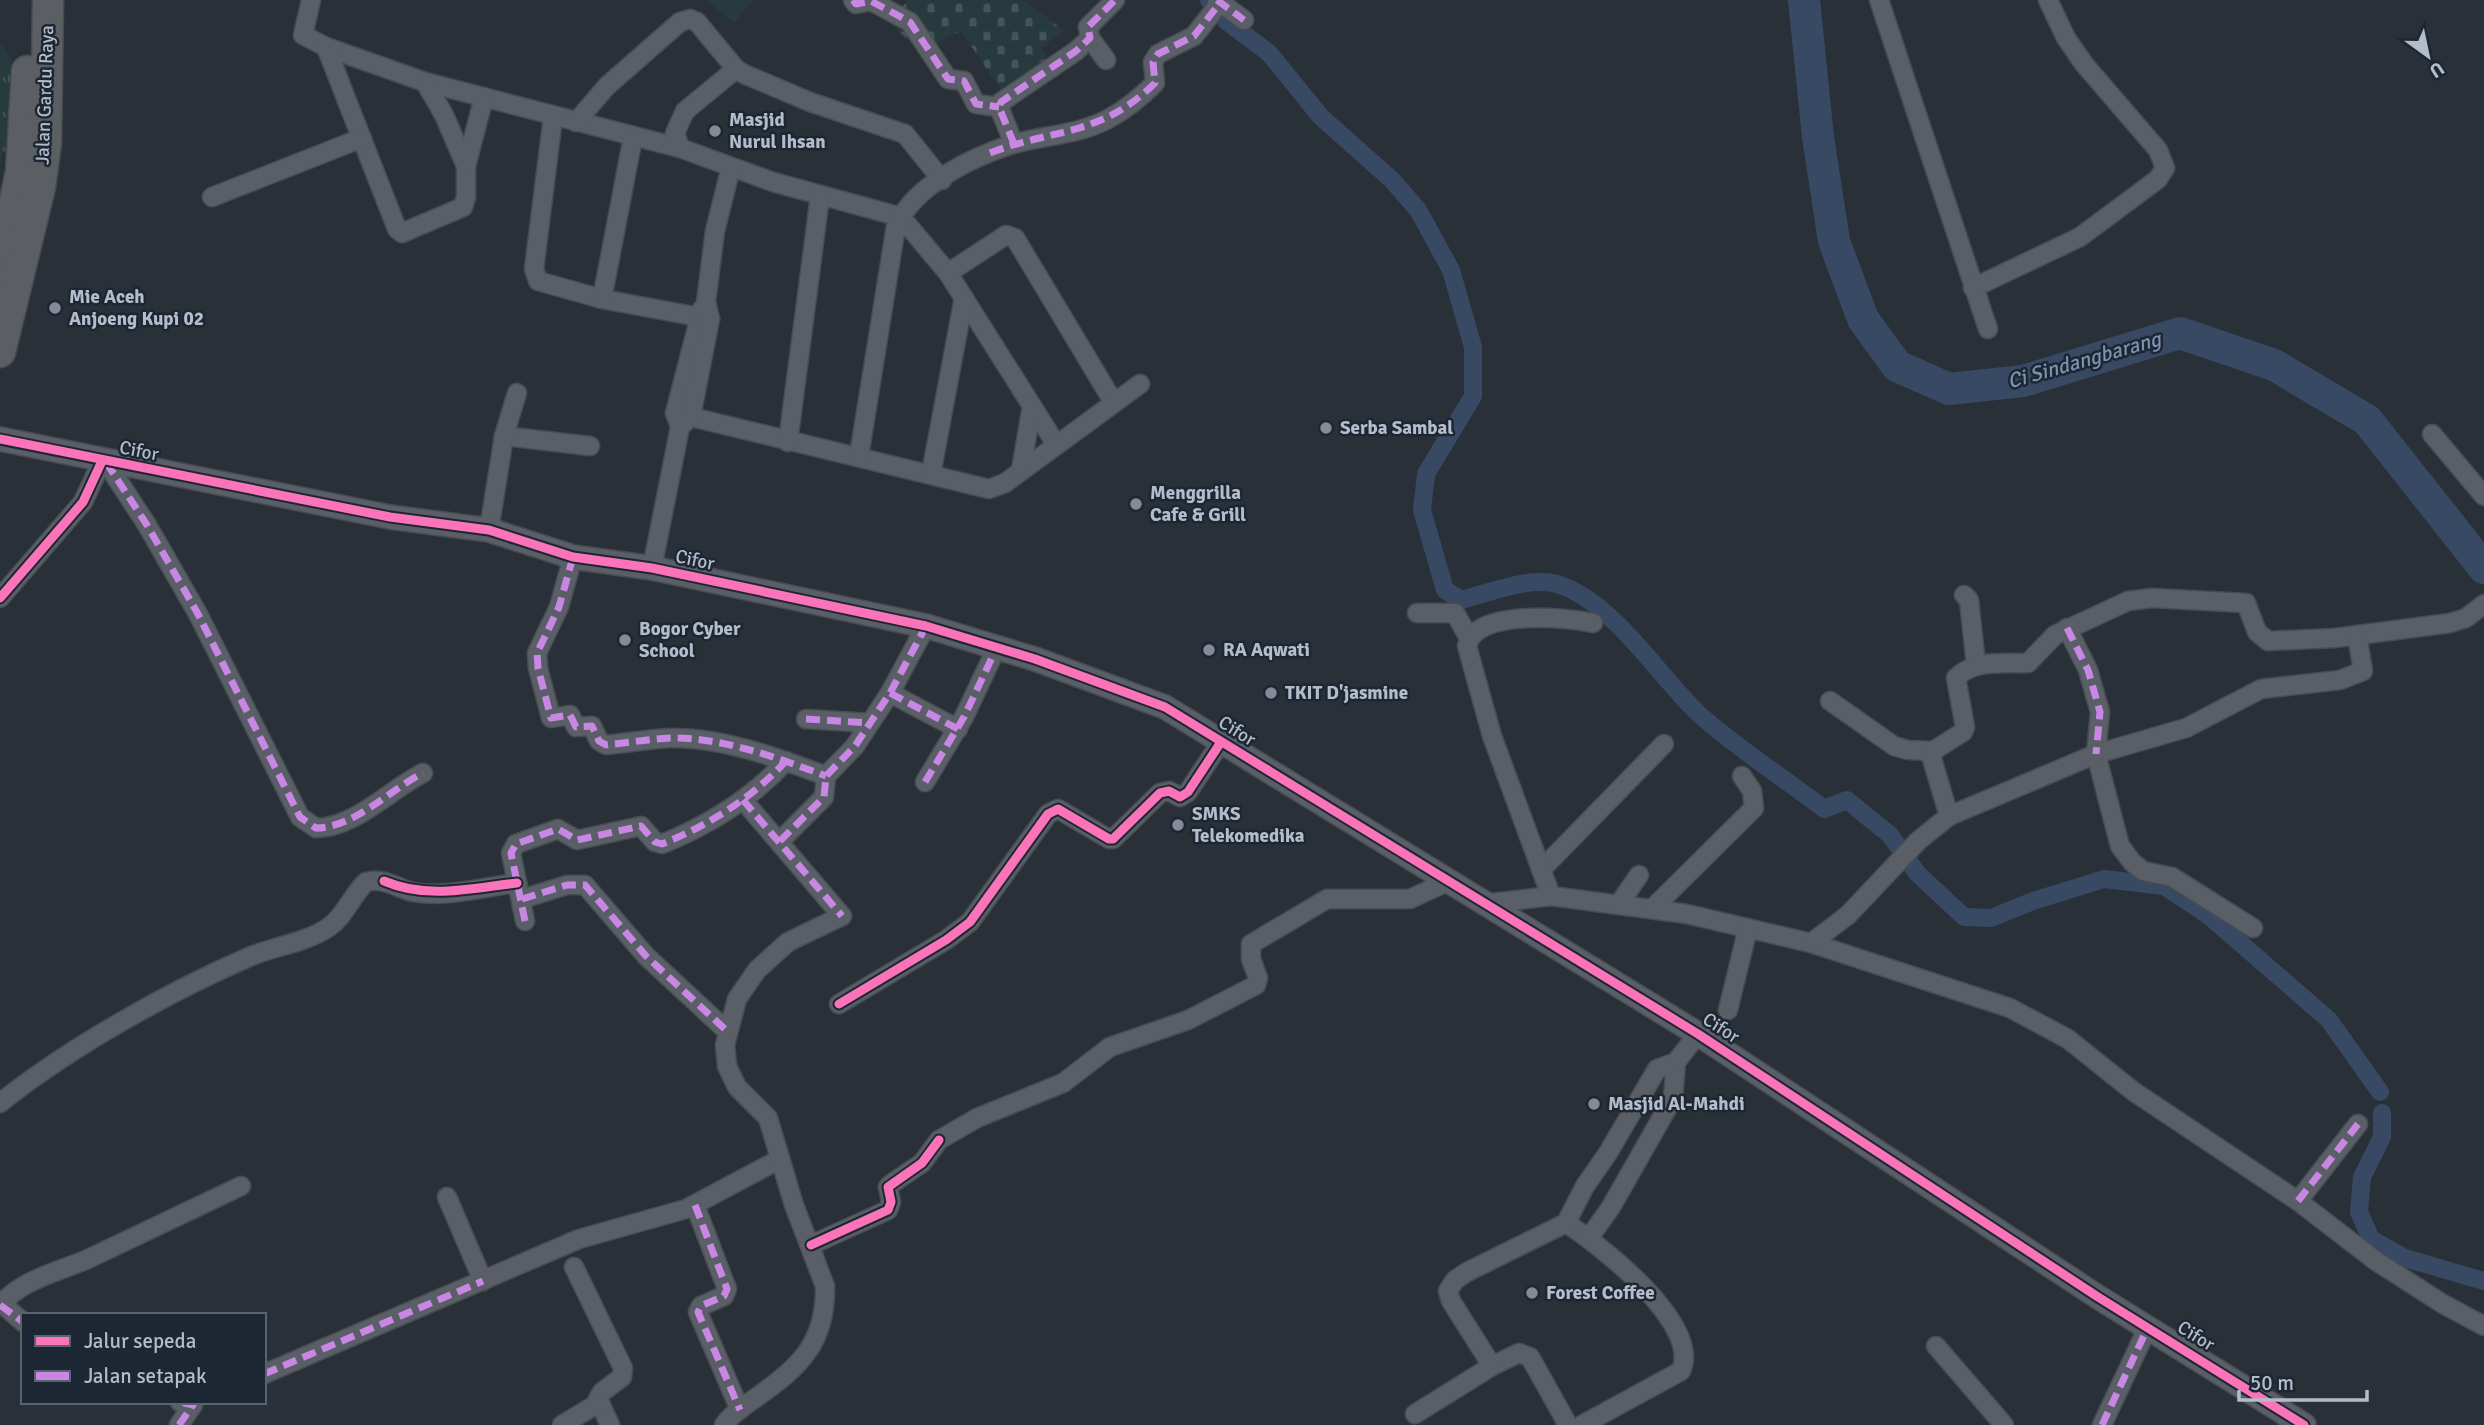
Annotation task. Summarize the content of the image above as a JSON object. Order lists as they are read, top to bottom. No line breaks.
{"streets":{"highway":["Jalan Gardu Raya"],"street":["Cifor"]},"water":["Ci Sindangbarang"],"places":["Masjid Nurul Ihsan","Mie Aceh Anjoeng Kupi 02","Serba Sambal","Menggrilla Cafe & Grill","Bogor Cyber School","RA Aqwati","TKIT D'jasmine","SMKS Telekomedika","Masjid Al-Mahdi","Forest Coffee"],"legend":["Jalur sepeda","Jalan setapak"],"scale_bar":"50 m","north":"bottom right"}
